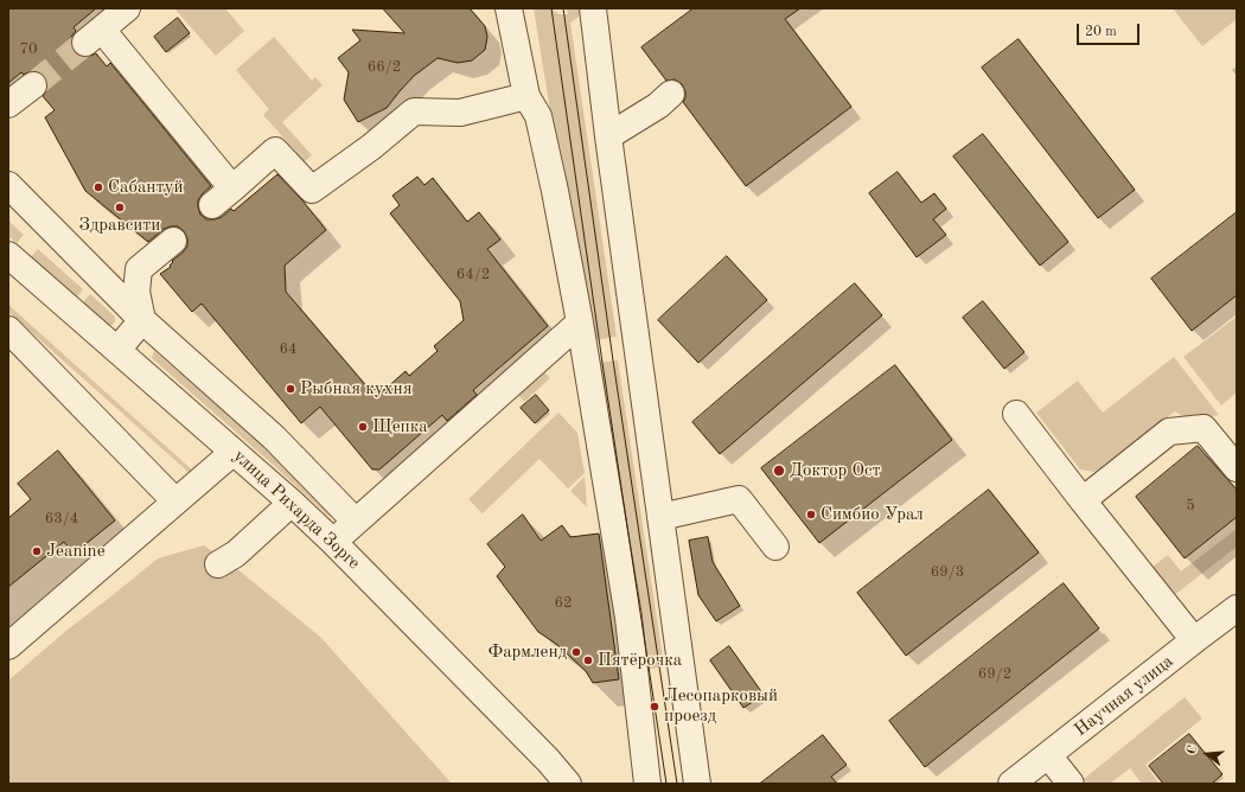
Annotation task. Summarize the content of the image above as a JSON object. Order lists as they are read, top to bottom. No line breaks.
{"streets":{"street":["улица Рихарда Зорге","Научная улица"]},"places":["Сабантуй","Здравсити","Рыбная кухня","Щепка","Доктор Ост","Симбио Урал","Jeanine","Фармленд","Пятёрочка","Лесопарковый проезд"],"house_numbers":["70","66/2","64/2","64","5","63/4","69/3","62","69/2"],"scale_bar":"20 m","north":"left"}
